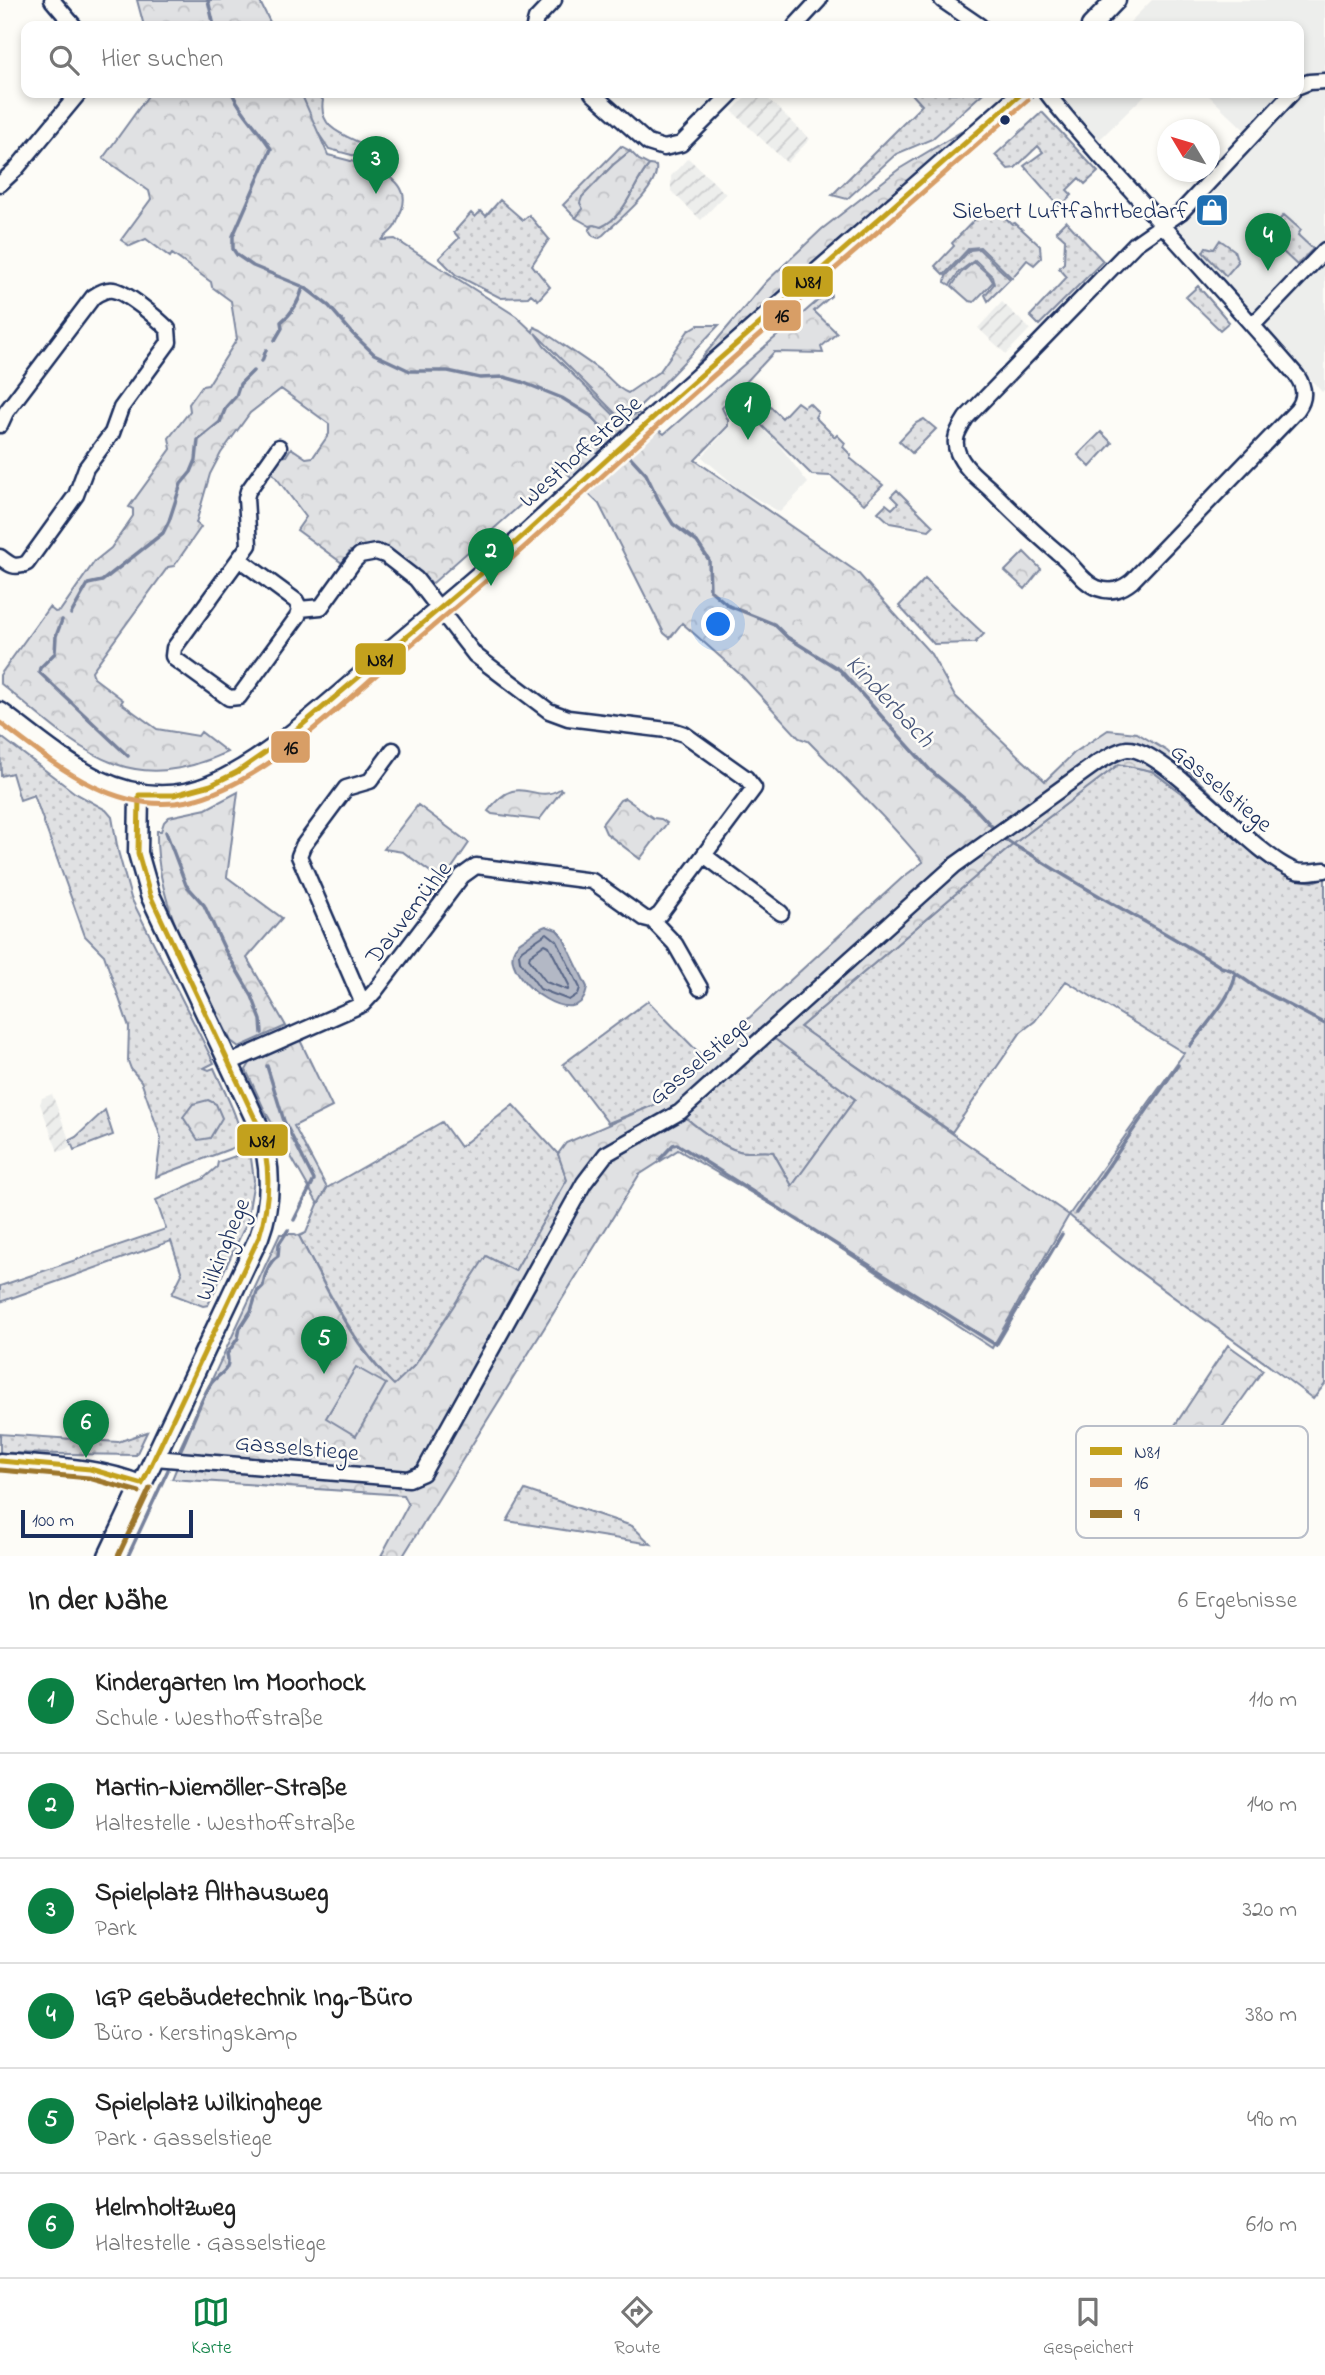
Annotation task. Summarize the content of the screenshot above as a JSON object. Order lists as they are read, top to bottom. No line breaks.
{"streets":{"street":["Westhoffstraße","Gasselstiege","Dauvemühle","Wilkinghege"]},"crossings":[["Westhoffstraße","Wilkinghege"],["Gasselstiege","Wilkinghege"],["Dauvemühle","Wilkinghege"]],"water":["Kinderbach"],"places":{"shop":["Siebert Luftfahrtbedarf"]},"lines":["transit line N81","transit line 16","transit line 9"],"legend":["N81","16","9"],"scale_bar":"100 m","north":"top left","page":{"search":"Hier suchen","pins":["3","4","1","2","5","6"],"scale":"100 m","heading":["In der Nähe","6 Ergebnisse"],"list":[{"mark":"1","name":"Kindergarten Im Moorhock","note":"Schule · Westhoffstraße","value":"110 m"},{"mark":"2","name":"Martin-Niemöller-Straße","note":"Haltestelle · Westhoffstraße","value":"140 m"},{"mark":"3","name":"Spielplatz Althausweg","note":"Park","value":"320 m"},{"mark":"4","name":"IGP Gebäudetechnik Ing.-Büro","note":"Büro · Kerstingskamp","value":"380 m"},{"mark":"5","name":"Spielplatz Wilkinghege","note":"Park · Gasselstiege","value":"490 m"},{"mark":"6","name":"Helmholtzweg","note":"Haltestelle · Gasselstiege","value":"610 m"}],"nav":["Karte","Route","Gespeichert"]}}
